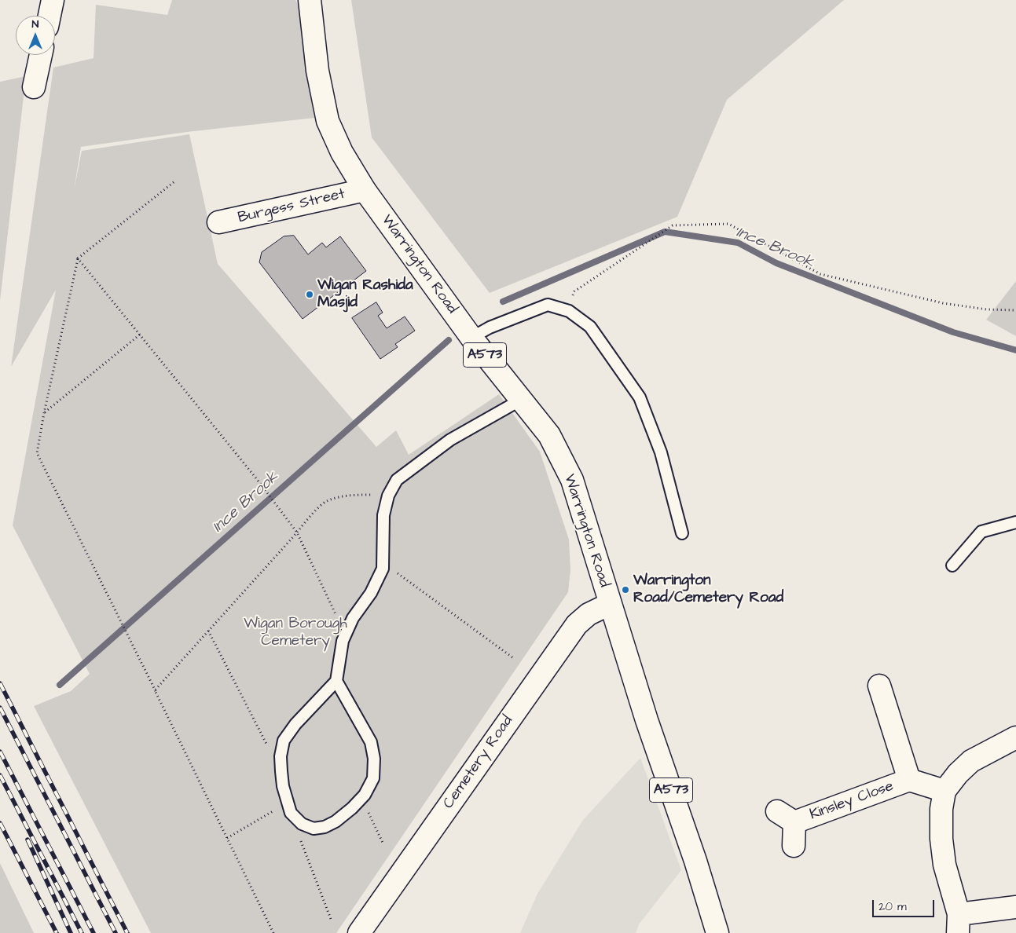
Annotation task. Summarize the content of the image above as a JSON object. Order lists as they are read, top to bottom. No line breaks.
{"streets":{"street":["Burgess Street","Warrington Road","A573","Cemetery Road","Kinsley Close"]},"crossings":[["Burgess Street","Warrington Road"],["Warrington Road","Cemetery Road"]],"water":["Ince Brook"],"parks":["Wigan Borough Cemetery"],"places":["Wigan Rashida Masjid","Warrington Road/Cemetery Road"],"scale_bar":"20 m","north":"top"}
